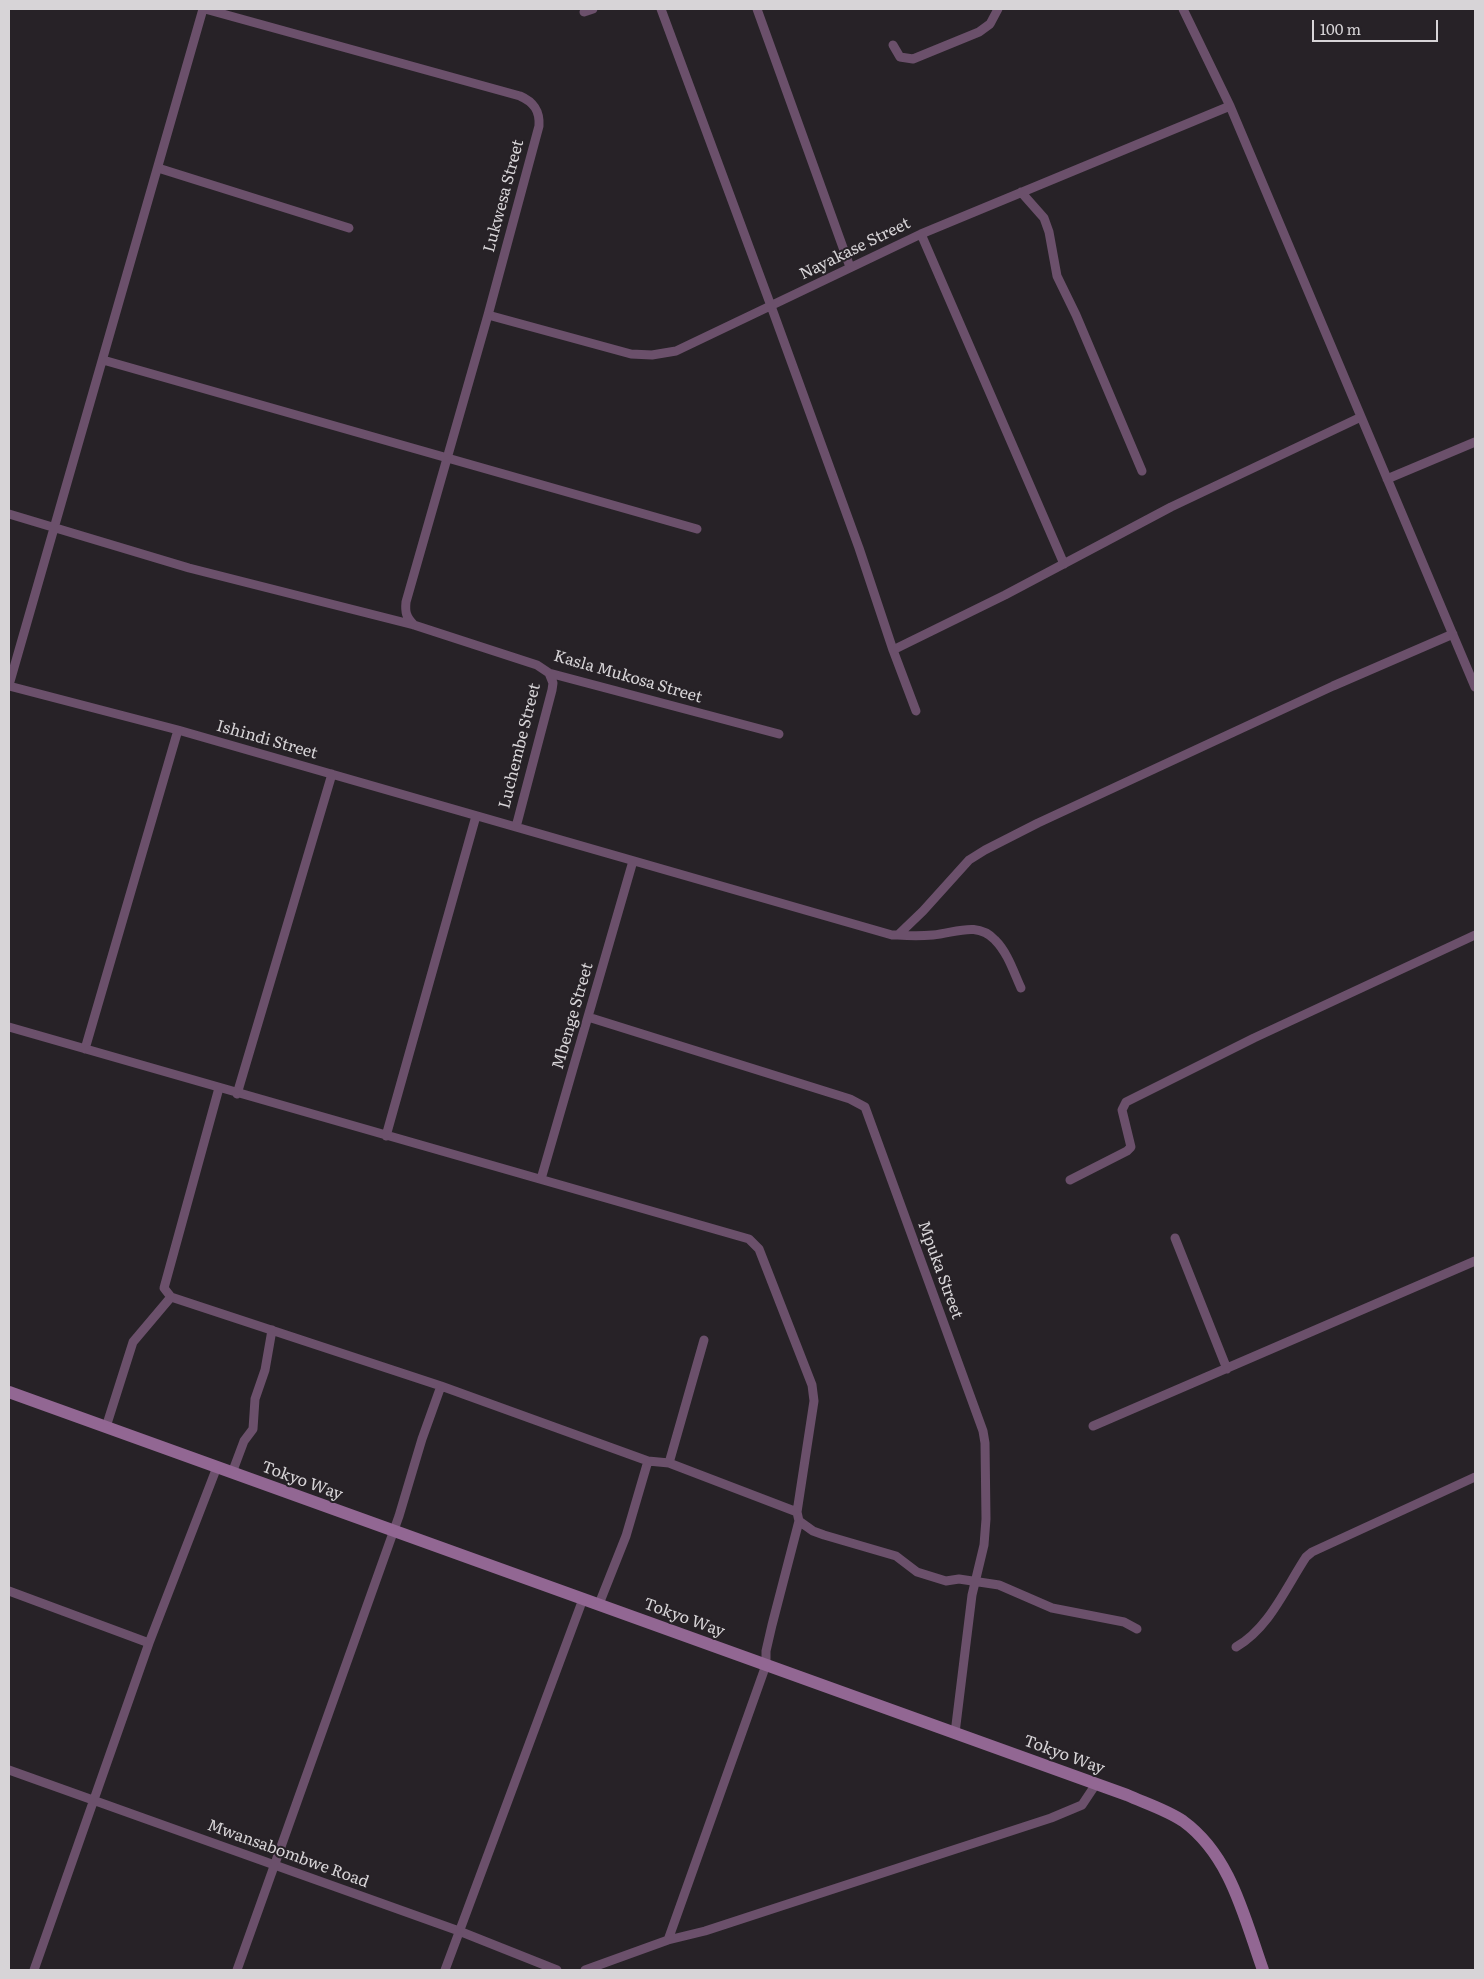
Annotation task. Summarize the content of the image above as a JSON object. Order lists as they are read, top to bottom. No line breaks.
{"streets":{"street":["Lukwesa Street","Nayakase Street","Kasla Mukosa Street","Ishindi Street","Luchembe Street","Mbenge Street","Mpuka Street","Tokyo Way","Mwansabombwe Road"]},"crossings":[["Lukwesa Street","Nayakase Street"],["Lukwesa Street","Kasla Mukosa Street"],["Kasla Mukosa Street","Luchembe Street"],["Ishindi Street","Luchembe Street"],["Ishindi Street","Mbenge Street"],["Mbenge Street","Mpuka Street"],["Mpuka Street","Tokyo Way"]],"scale_bar":"100 m"}
